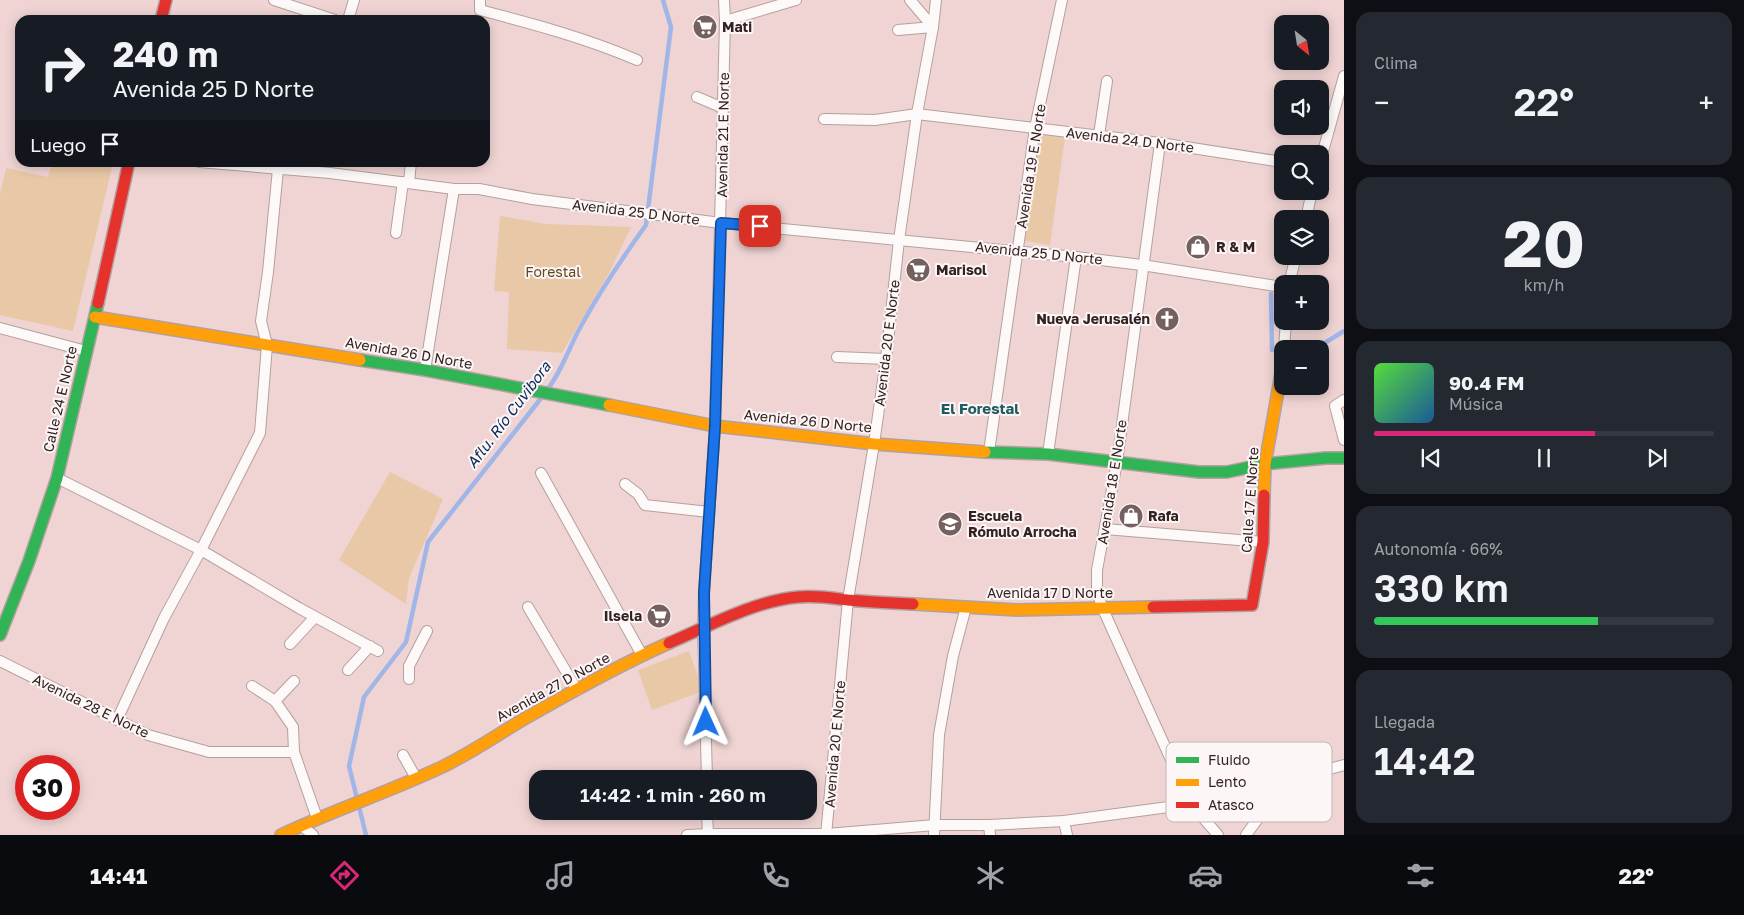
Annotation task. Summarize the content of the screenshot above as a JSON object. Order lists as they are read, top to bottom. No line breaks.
{"streets":{"street":["Avenida 21 E Norte","Avenida 24 D Norte","Avenida 19 E Norte","Avenida 25 D Norte","Avenida 20 E Norte","Avenida 26 D Norte","Calle 24 E Norte","Avenida 18 E Norte","Calle 17 E Norte","Avenida 17 D Norte","Avenida 27 D Norte","Avenida 28 E Norte"]},"crossings":[["Avenida 21 E Norte","Avenida 25 D Norte"],["Avenida 21 E Norte","Avenida 26 D Norte"],["Avenida 21 E Norte","Avenida 27 D Norte"],["Avenida 24 D Norte","Avenida 19 E Norte"],["Avenida 24 D Norte","Avenida 20 E Norte"],["Avenida 24 D Norte","Avenida 18 E Norte"],["Avenida 19 E Norte","Avenida 25 D Norte"],["Avenida 19 E Norte","Avenida 26 D Norte"],["Avenida 25 D Norte","Avenida 20 E Norte"],["Avenida 25 D Norte","Avenida 18 E Norte"],["Avenida 20 E Norte","Avenida 26 D Norte"],["Avenida 20 E Norte","Avenida 17 D Norte"],["Avenida 20 E Norte","Avenida 27 D Norte"],["Avenida 26 D Norte","Calle 24 E Norte"],["Avenida 26 D Norte","Avenida 18 E Norte"],["Avenida 26 D Norte","Calle 17 E Norte"],["Avenida 18 E Norte","Avenida 17 D Norte"],["Calle 17 E Norte","Avenida 17 D Norte"],["Avenida 17 D Norte","Avenida 27 D Norte"]],"districts":["El Forestal"],"water":["Aflu. Río Cuvibora"],"parks":["Forestal"],"places":{"supermarket":["Mati","Marisol","Ilsela"],"shop":["R & M","Rafa"],"church":["Nueva Jerusalén"],"school or university":["Escuela Rómulo Arrocha"]},"legend":["Fluido","Lento","Atasco"],"north":"bottom right","page":{"tile":["Clima",["20","km/h"],["Autonomía · 66%","330 km"],["Llegada","14:42"]],"map_buttons":["+","−"],"turn":["240 m","Avenida 25 D Norte"],"heat":["−","22°","+"],"then":"Luego","song":["90.4 FM","Música"],"limit":"30","trip":"14:42 · 1 min · 260 m","tabs":["14:41","22°"]}}
